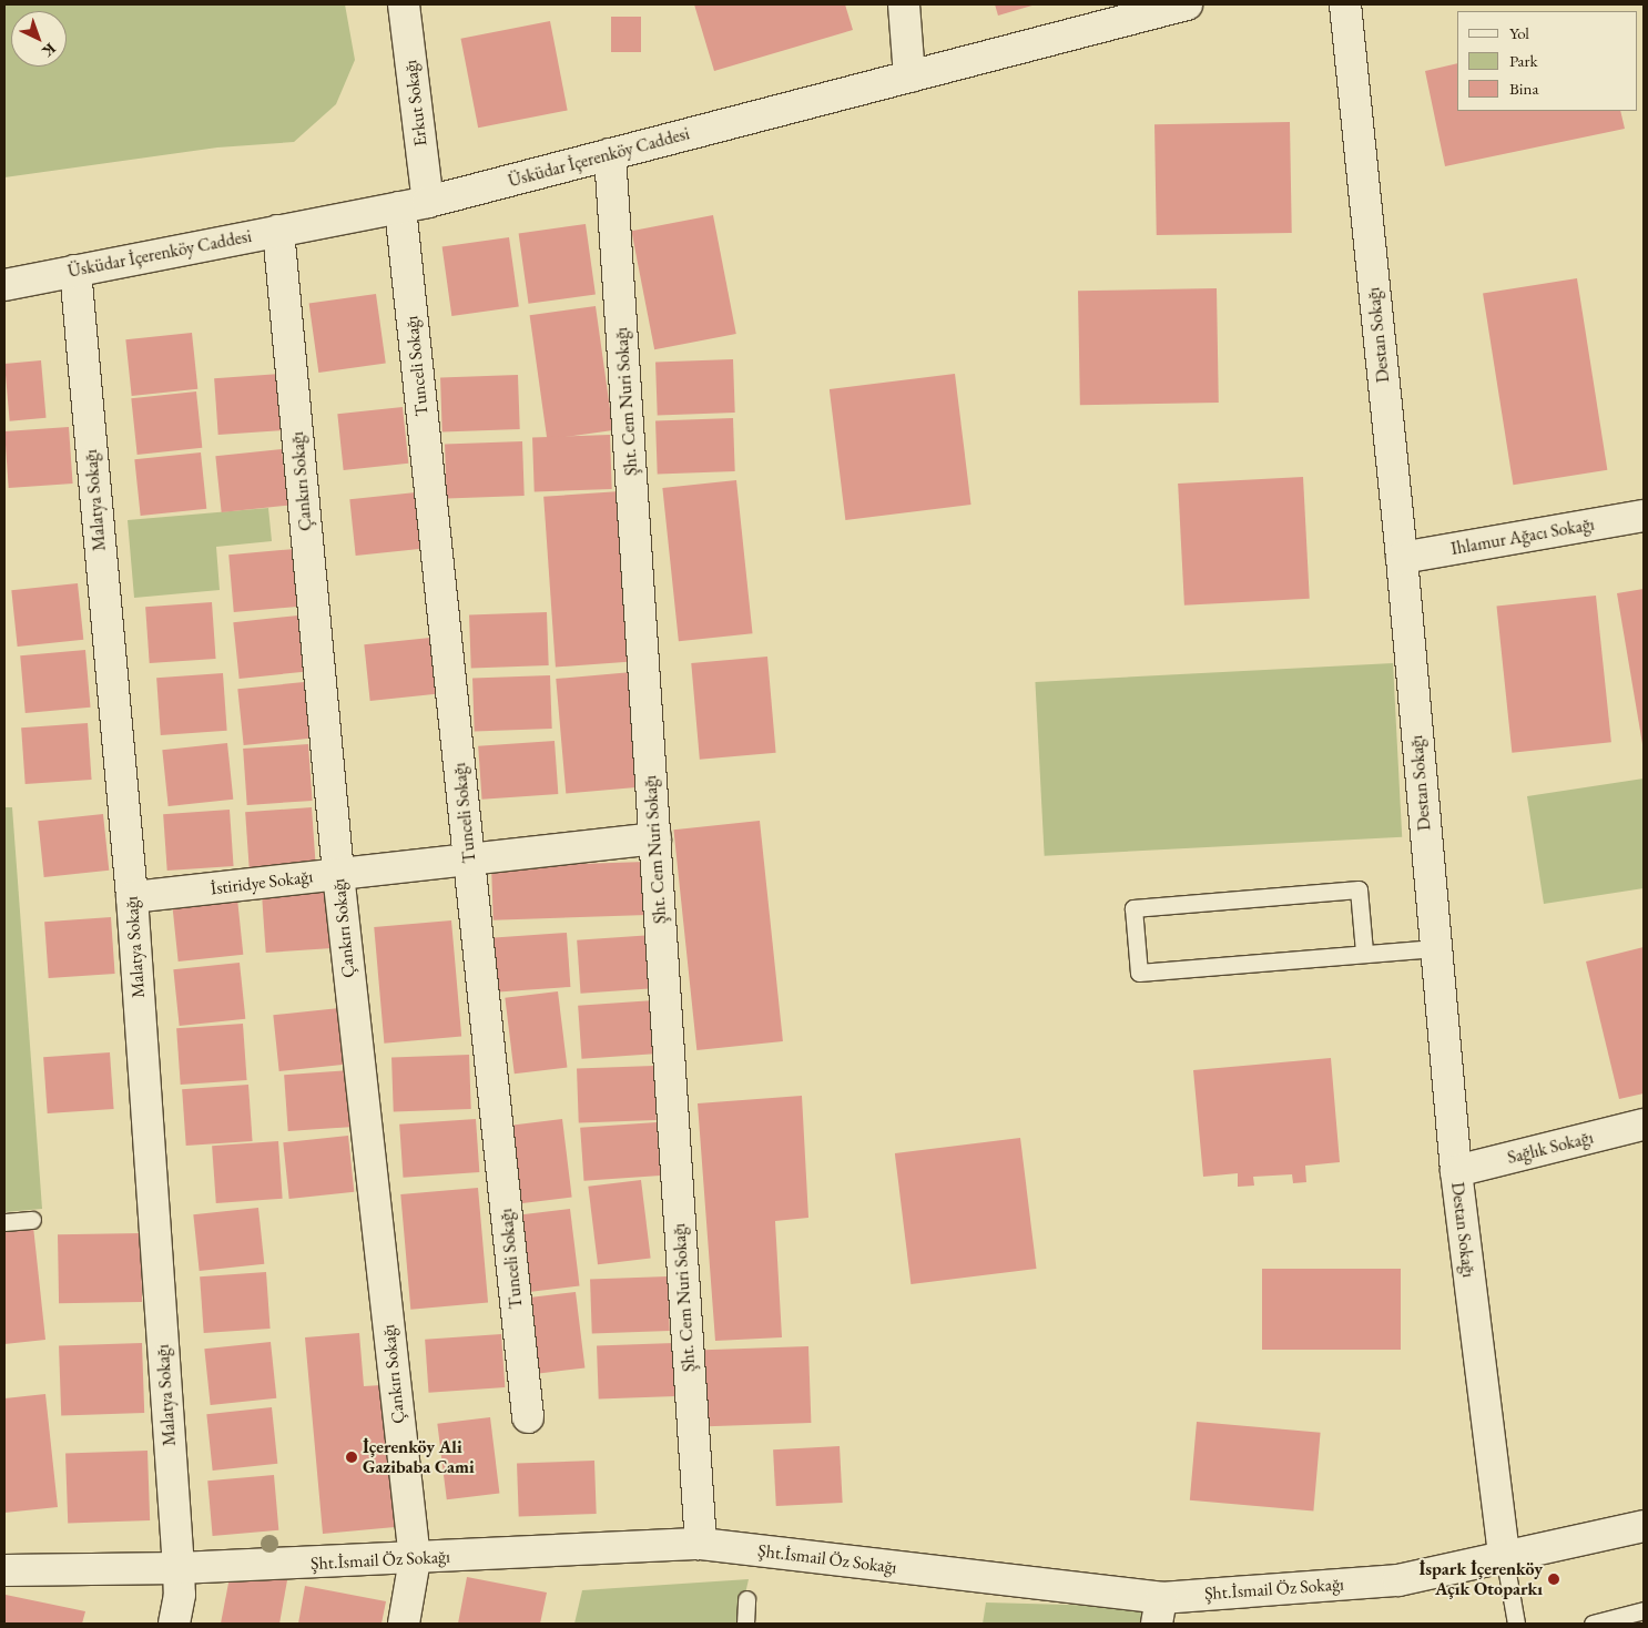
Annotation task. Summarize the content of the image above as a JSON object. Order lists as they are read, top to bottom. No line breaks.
{"streets":{"street":["Erkut Sokağı","Üsküdar İçerenköy Caddesi","Destan Sokağı","Tunceli Sokağı","Şht. Cem Nuri Sokağı","Çankırı Sokağı","Malatya Sokağı","Ihlamur Ağacı Sokağı","İstiridye Sokağı","Sağlık Sokağı","Şht.İsmail Öz Sokağı"]},"crossings":[["Erkut Sokağı","Üsküdar İçerenköy Caddesi"],["Erkut Sokağı","Tunceli Sokağı"],["Üsküdar İçerenköy Caddesi","Tunceli Sokağı"],["Üsküdar İçerenköy Caddesi","Şht. Cem Nuri Sokağı"],["Üsküdar İçerenköy Caddesi","Çankırı Sokağı"],["Üsküdar İçerenköy Caddesi","Malatya Sokağı"],["Destan Sokağı","Ihlamur Ağacı Sokağı"],["Destan Sokağı","Sağlık Sokağı"],["Destan Sokağı","Şht.İsmail Öz Sokağı"],["Tunceli Sokağı","İstiridye Sokağı"],["Şht. Cem Nuri Sokağı","İstiridye Sokağı"],["Şht. Cem Nuri Sokağı","Şht.İsmail Öz Sokağı"],["Çankırı Sokağı","İstiridye Sokağı"],["Çankırı Sokağı","Şht.İsmail Öz Sokağı"],["Malatya Sokağı","İstiridye Sokağı"],["Malatya Sokağı","Şht.İsmail Öz Sokağı"]],"places":["İçerenköy Ali Gazibaba Cami","İspark İçerenköy Açık Otoparkı"],"legend":["Yol","Park","Bina"],"north":"bottom right"}
